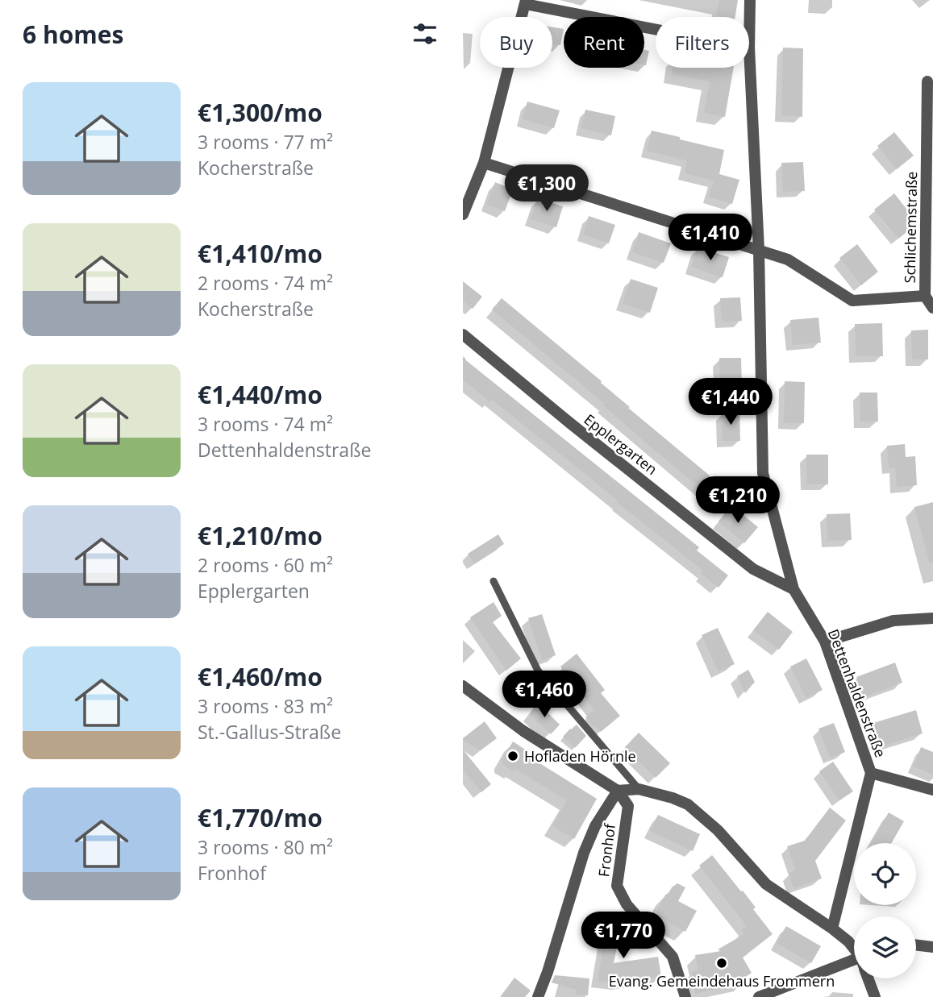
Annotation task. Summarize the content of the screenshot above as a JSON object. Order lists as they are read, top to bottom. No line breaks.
{"streets":{"street":["Schlichemstraße","Epplergarten","Dettenhaldenstraße","Fronhof"]},"crossings":[["Schlichemstraße","Dettenhaldenstraße"],["Epplergarten","Dettenhaldenstraße"]],"places":["Hofladen Hörnle","Evang. Gemeindehaus Frommern"],"page":{"heading":"6 homes","chip":["Buy","Rent","Filters"],"list":[{"name":"€1,300/mo","note":"3 rooms · 77 m² · Kocherstraße"},{"name":"€1,410/mo","note":"2 rooms · 74 m² · Kocherstraße"},{"name":"€1,440/mo","note":"3 rooms · 74 m² · Dettenhaldenstraße"},{"name":"€1,210/mo","note":"2 rooms · 60 m² · Epplergarten"},{"name":"€1,460/mo","note":"3 rooms · 83 m² · St.-Gallus-Straße"},{"name":"€1,770/mo","note":"3 rooms · 80 m² · Fronhof"}],"price":["€1,300","€1,410","€1,440","€1,210","€1,460","€1,770"]}}
